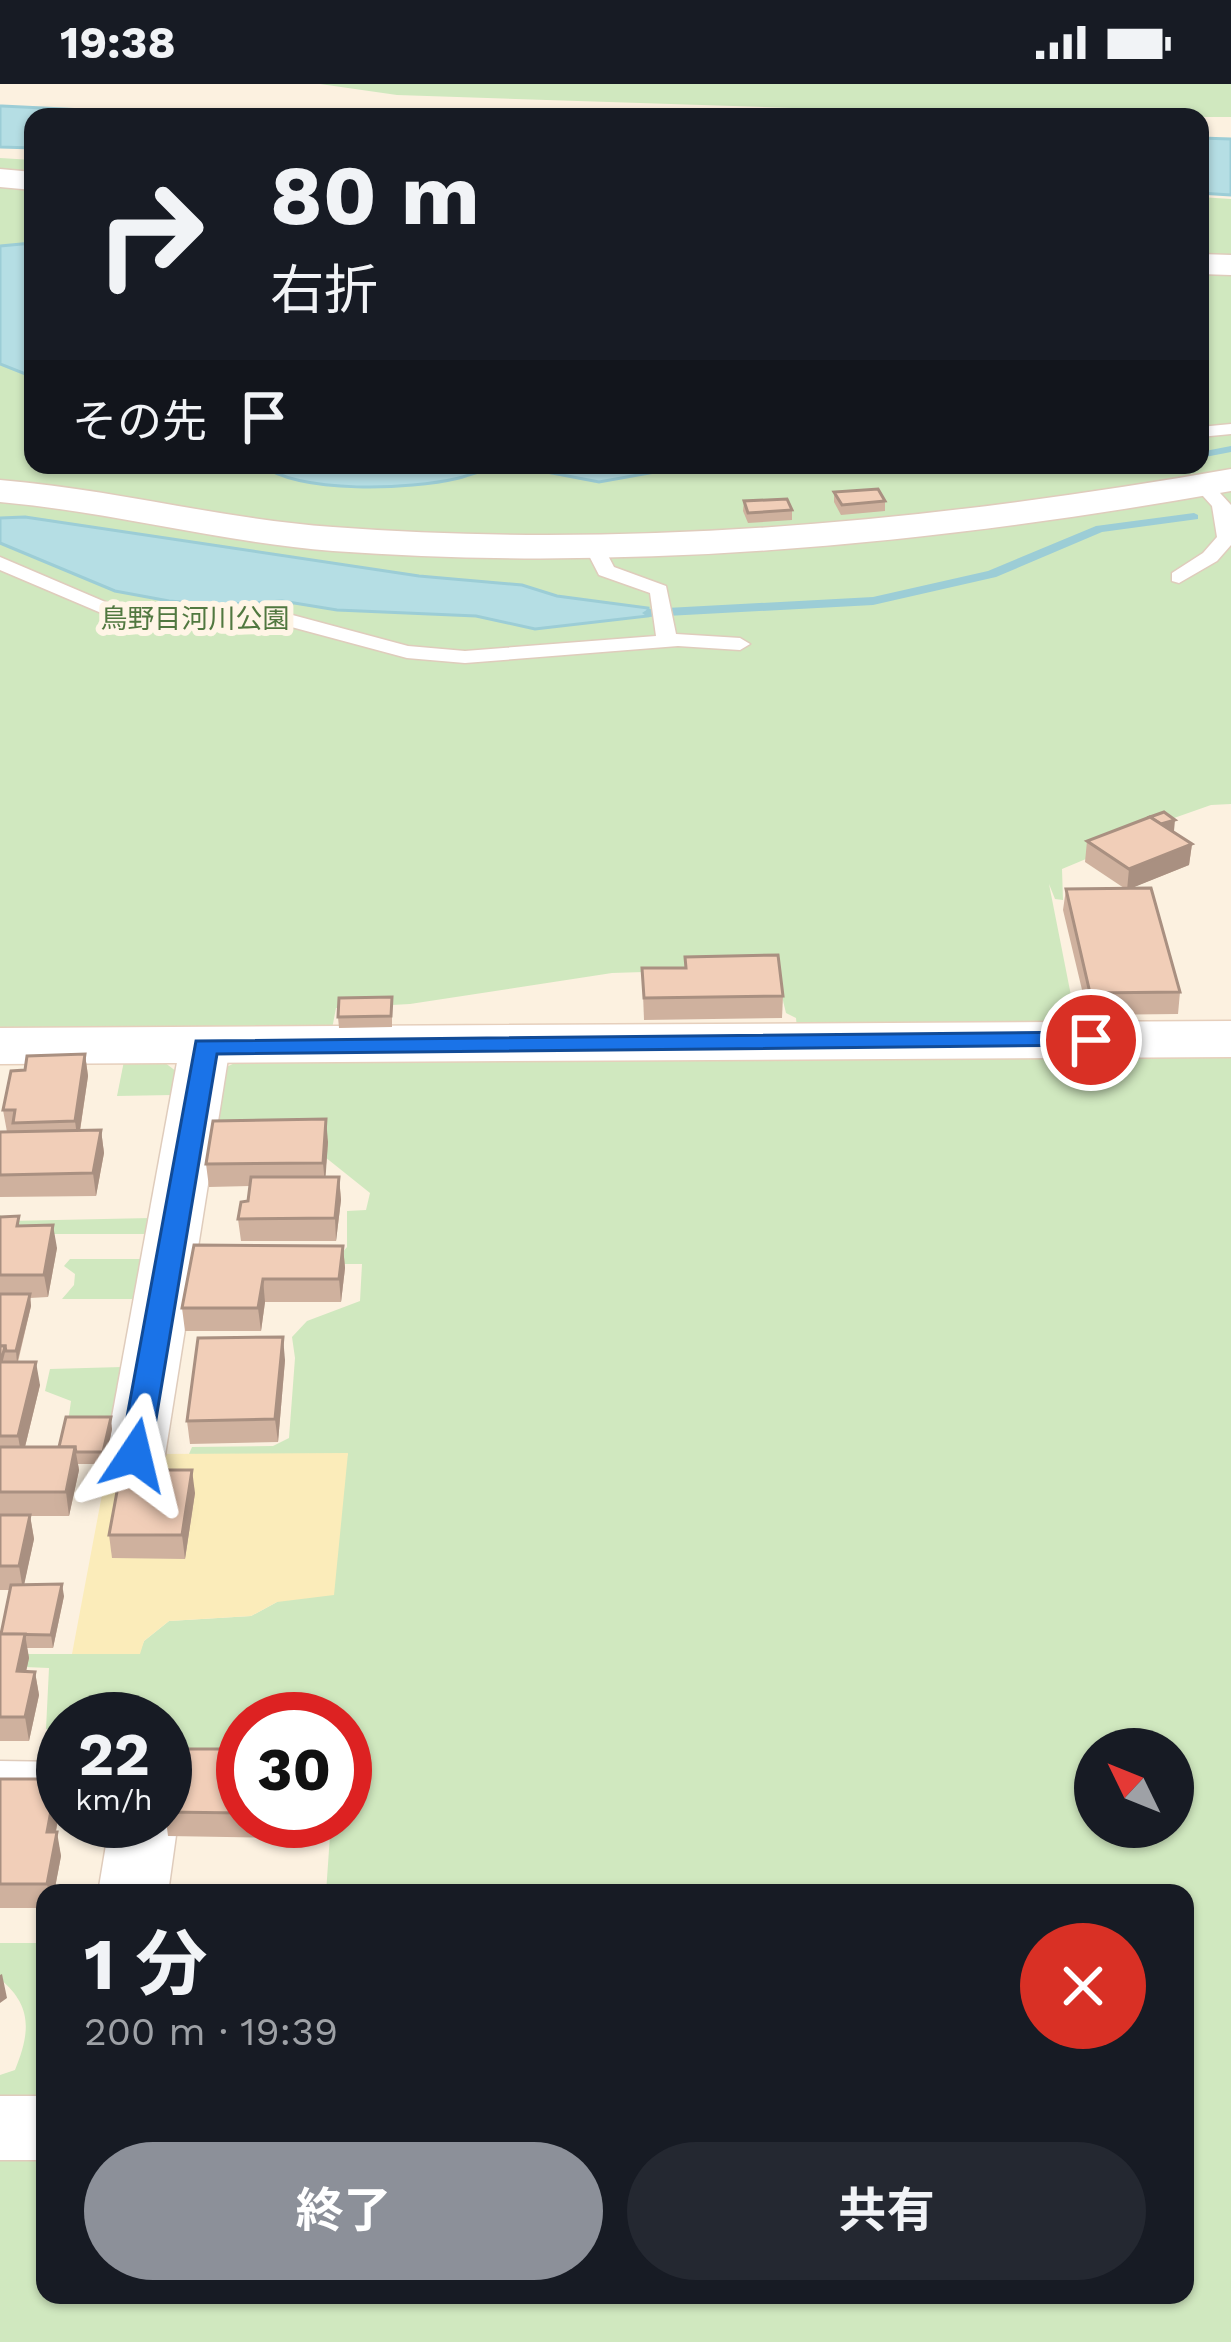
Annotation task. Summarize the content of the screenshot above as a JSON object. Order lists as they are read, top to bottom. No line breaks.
{"parks":["鳥野目河川公園"],"north":"top left","page":{"status":"19:38","turn":["80 m","右折"],"then":"その先","speed":"22 km/h","limit":"30","heading":["1 分","200 m · 19:39"],"buttons":["終了","共有"]}}
